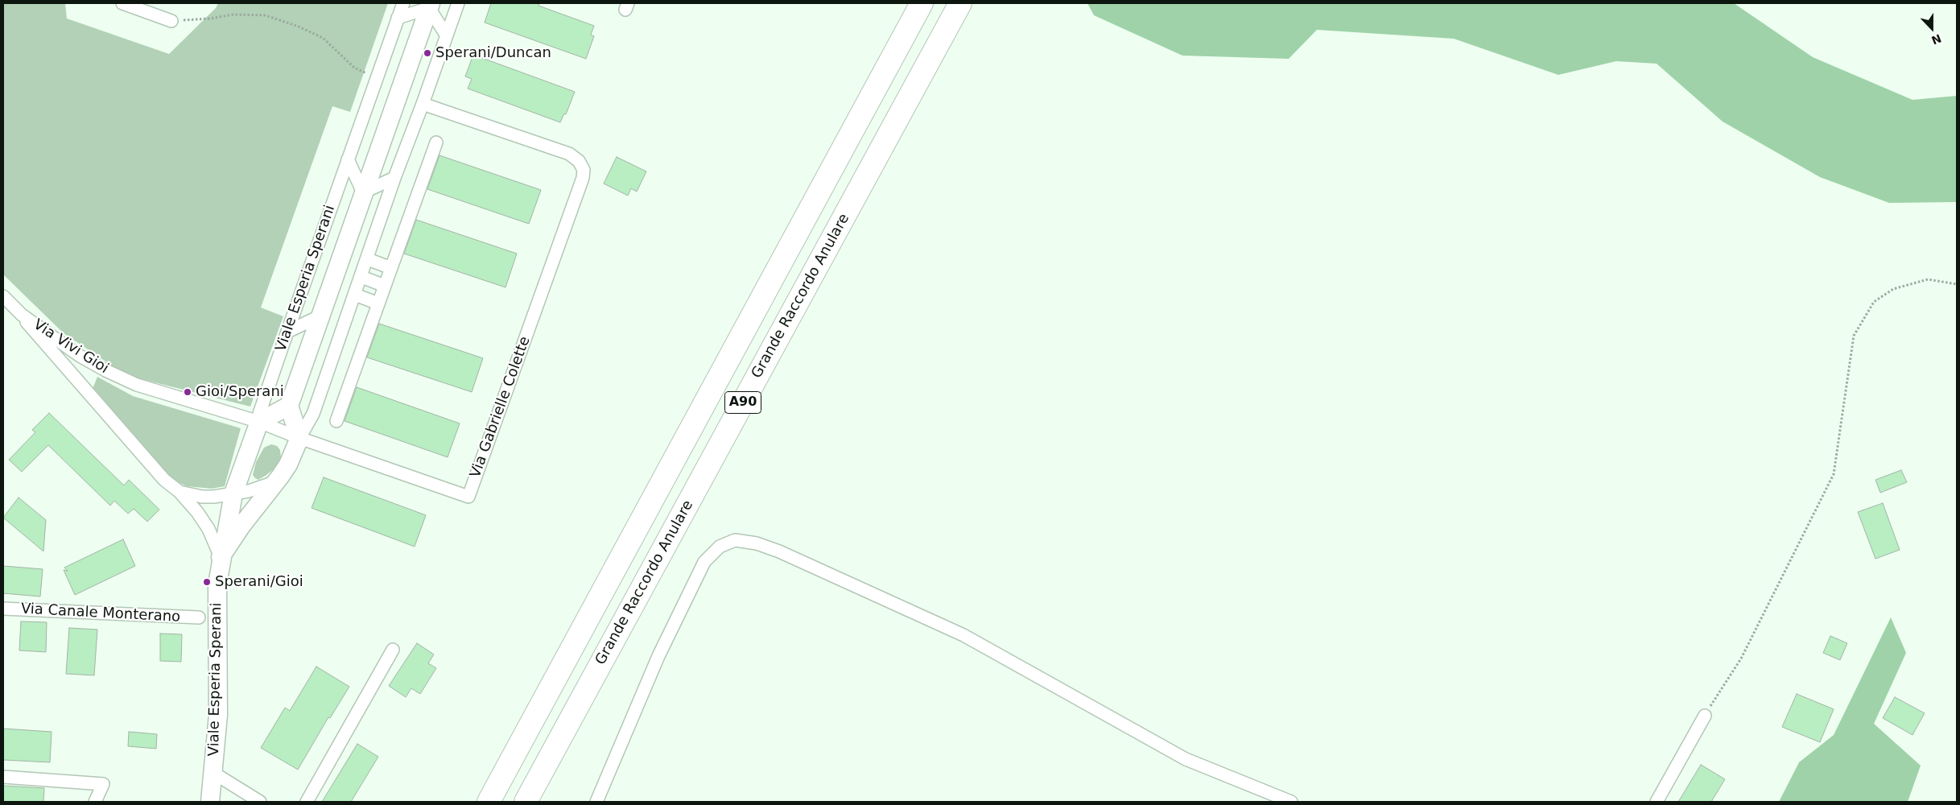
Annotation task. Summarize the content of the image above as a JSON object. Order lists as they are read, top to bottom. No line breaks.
{"streets":{"highway":["Grande Raccordo Anulare","A90"],"street":["Viale Esperia Sperani","Via Vivi Gioi","Via Gabrielle Colette","Via Canale Monterano"]},"crossings":[["Viale Esperia Sperani","Via Vivi Gioi"],["Viale Esperia Sperani","Via Gabrielle Colette"],["Via Vivi Gioi","Via Gabrielle Colette"]],"places":["Sperani/Duncan","Gioi/Sperani","Sperani/Gioi"],"north":"bottom"}
